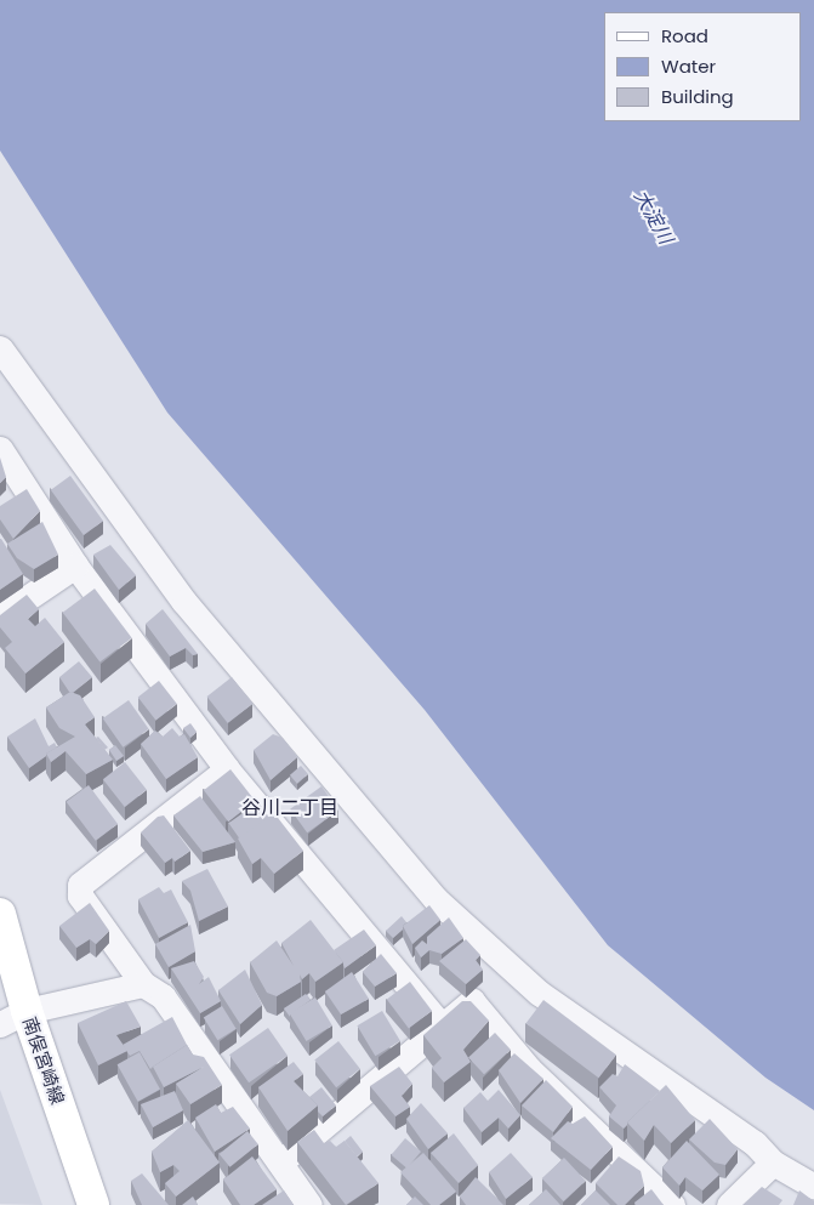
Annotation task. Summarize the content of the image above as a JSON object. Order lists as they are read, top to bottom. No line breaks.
{"streets":{"main road":["南俣宮崎線"]},"districts":["谷川二丁目"],"water":["大淀川"],"legend":["Road","Water","Building"]}
